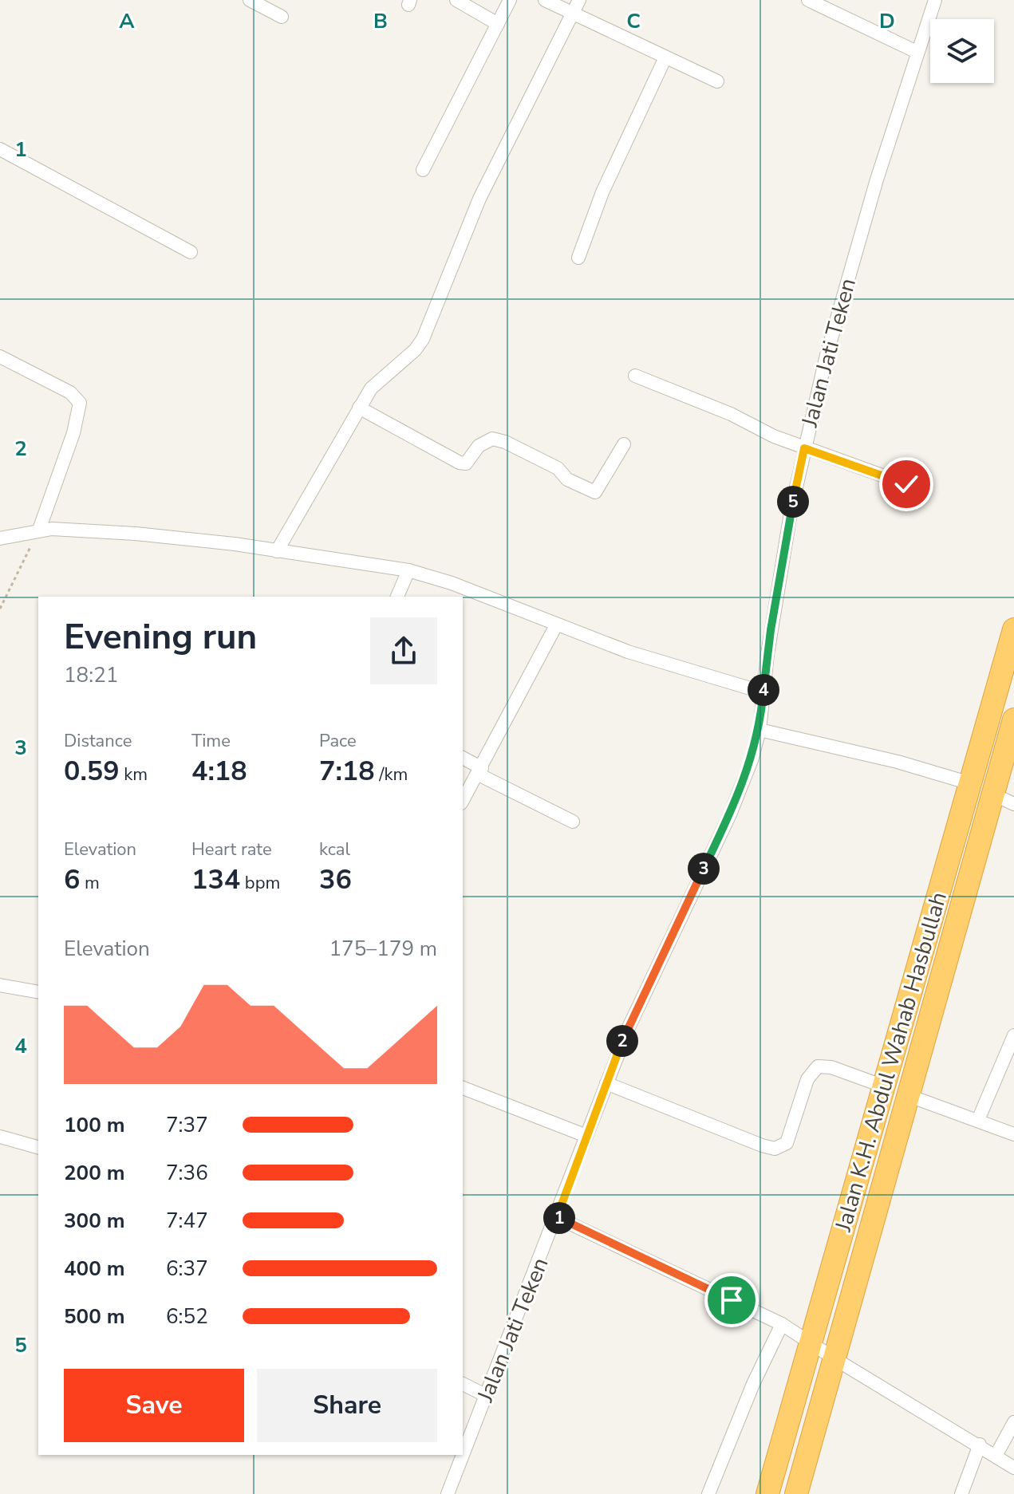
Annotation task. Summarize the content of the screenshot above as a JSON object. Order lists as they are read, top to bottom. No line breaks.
{"streets":{"highway":["Jalan K.H. Abdul Wahab Hasbullah"],"street":["Jalan Jati Teken"]},"page":{"pins":["5","4","3","2","1"],"heading":["Evening run","18:21"],"stats":[["Distance","0.59 km"],["Time","4:18"],["Pace","7:18 /km"],["Elevation","6 m"],["Heart rate","134 bpm"],["kcal","36"]],"chart":["Elevation","175–179 m"],"list":[{"name":"100 m","note":"7:37"},{"name":"200 m","note":"7:36"},{"name":"300 m","note":"7:47"},{"name":"400 m","note":"6:37"},{"name":"500 m","note":"6:52"}],"buttons":["Save","Share"]},"grid":{"columns":["A","B","C","D"],"rows":["1","2","3","4","5"]}}
